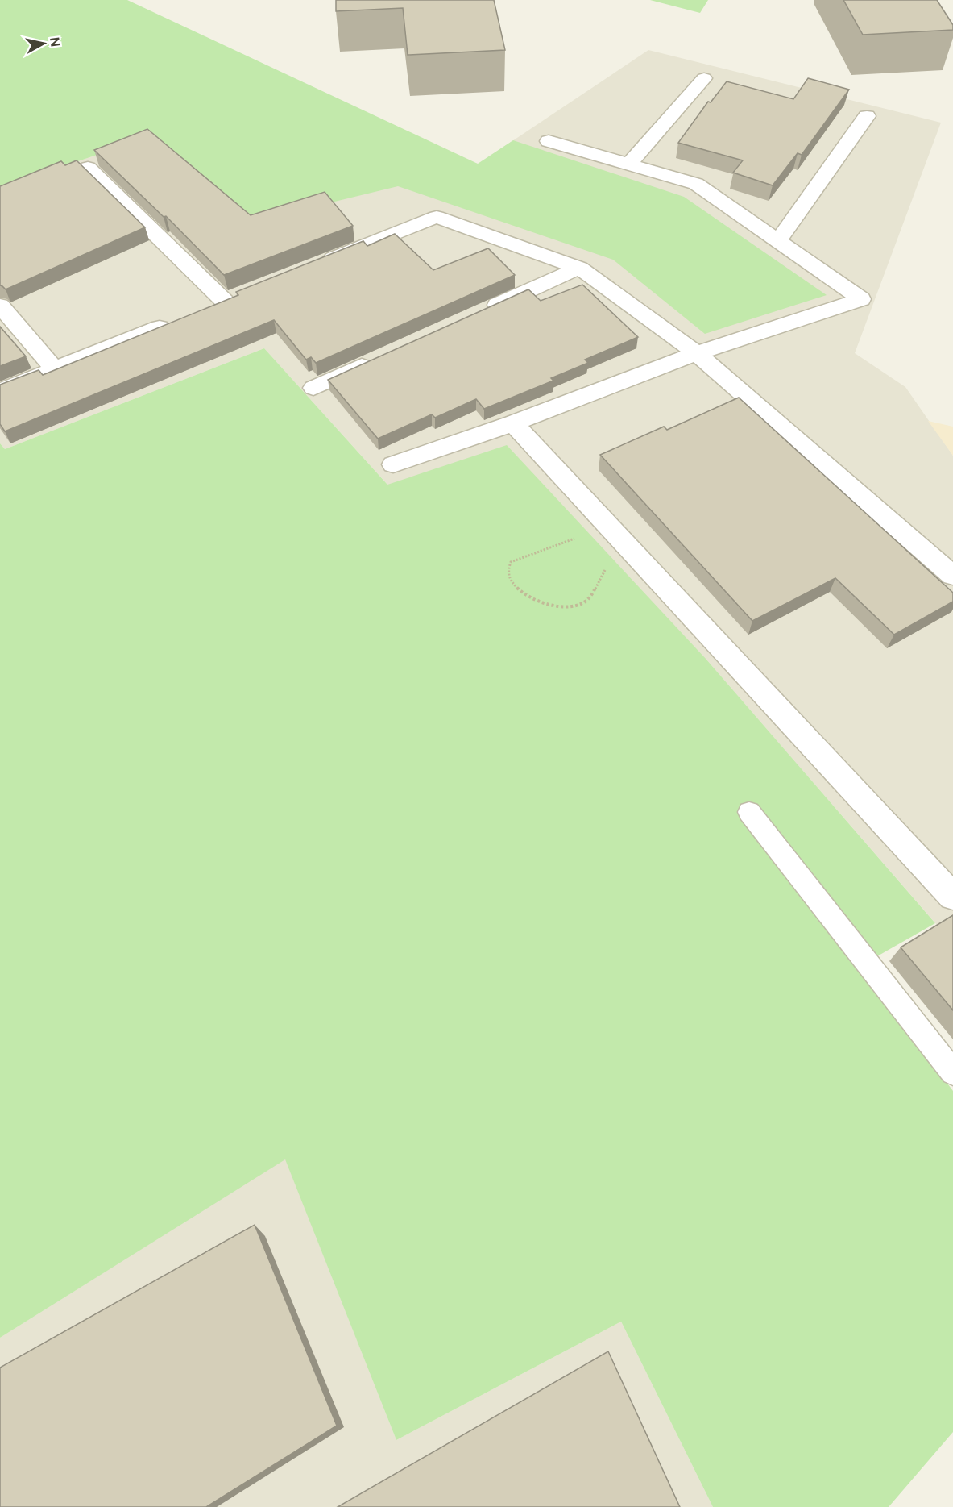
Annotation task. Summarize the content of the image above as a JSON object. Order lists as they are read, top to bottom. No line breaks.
{"north":"right"}
